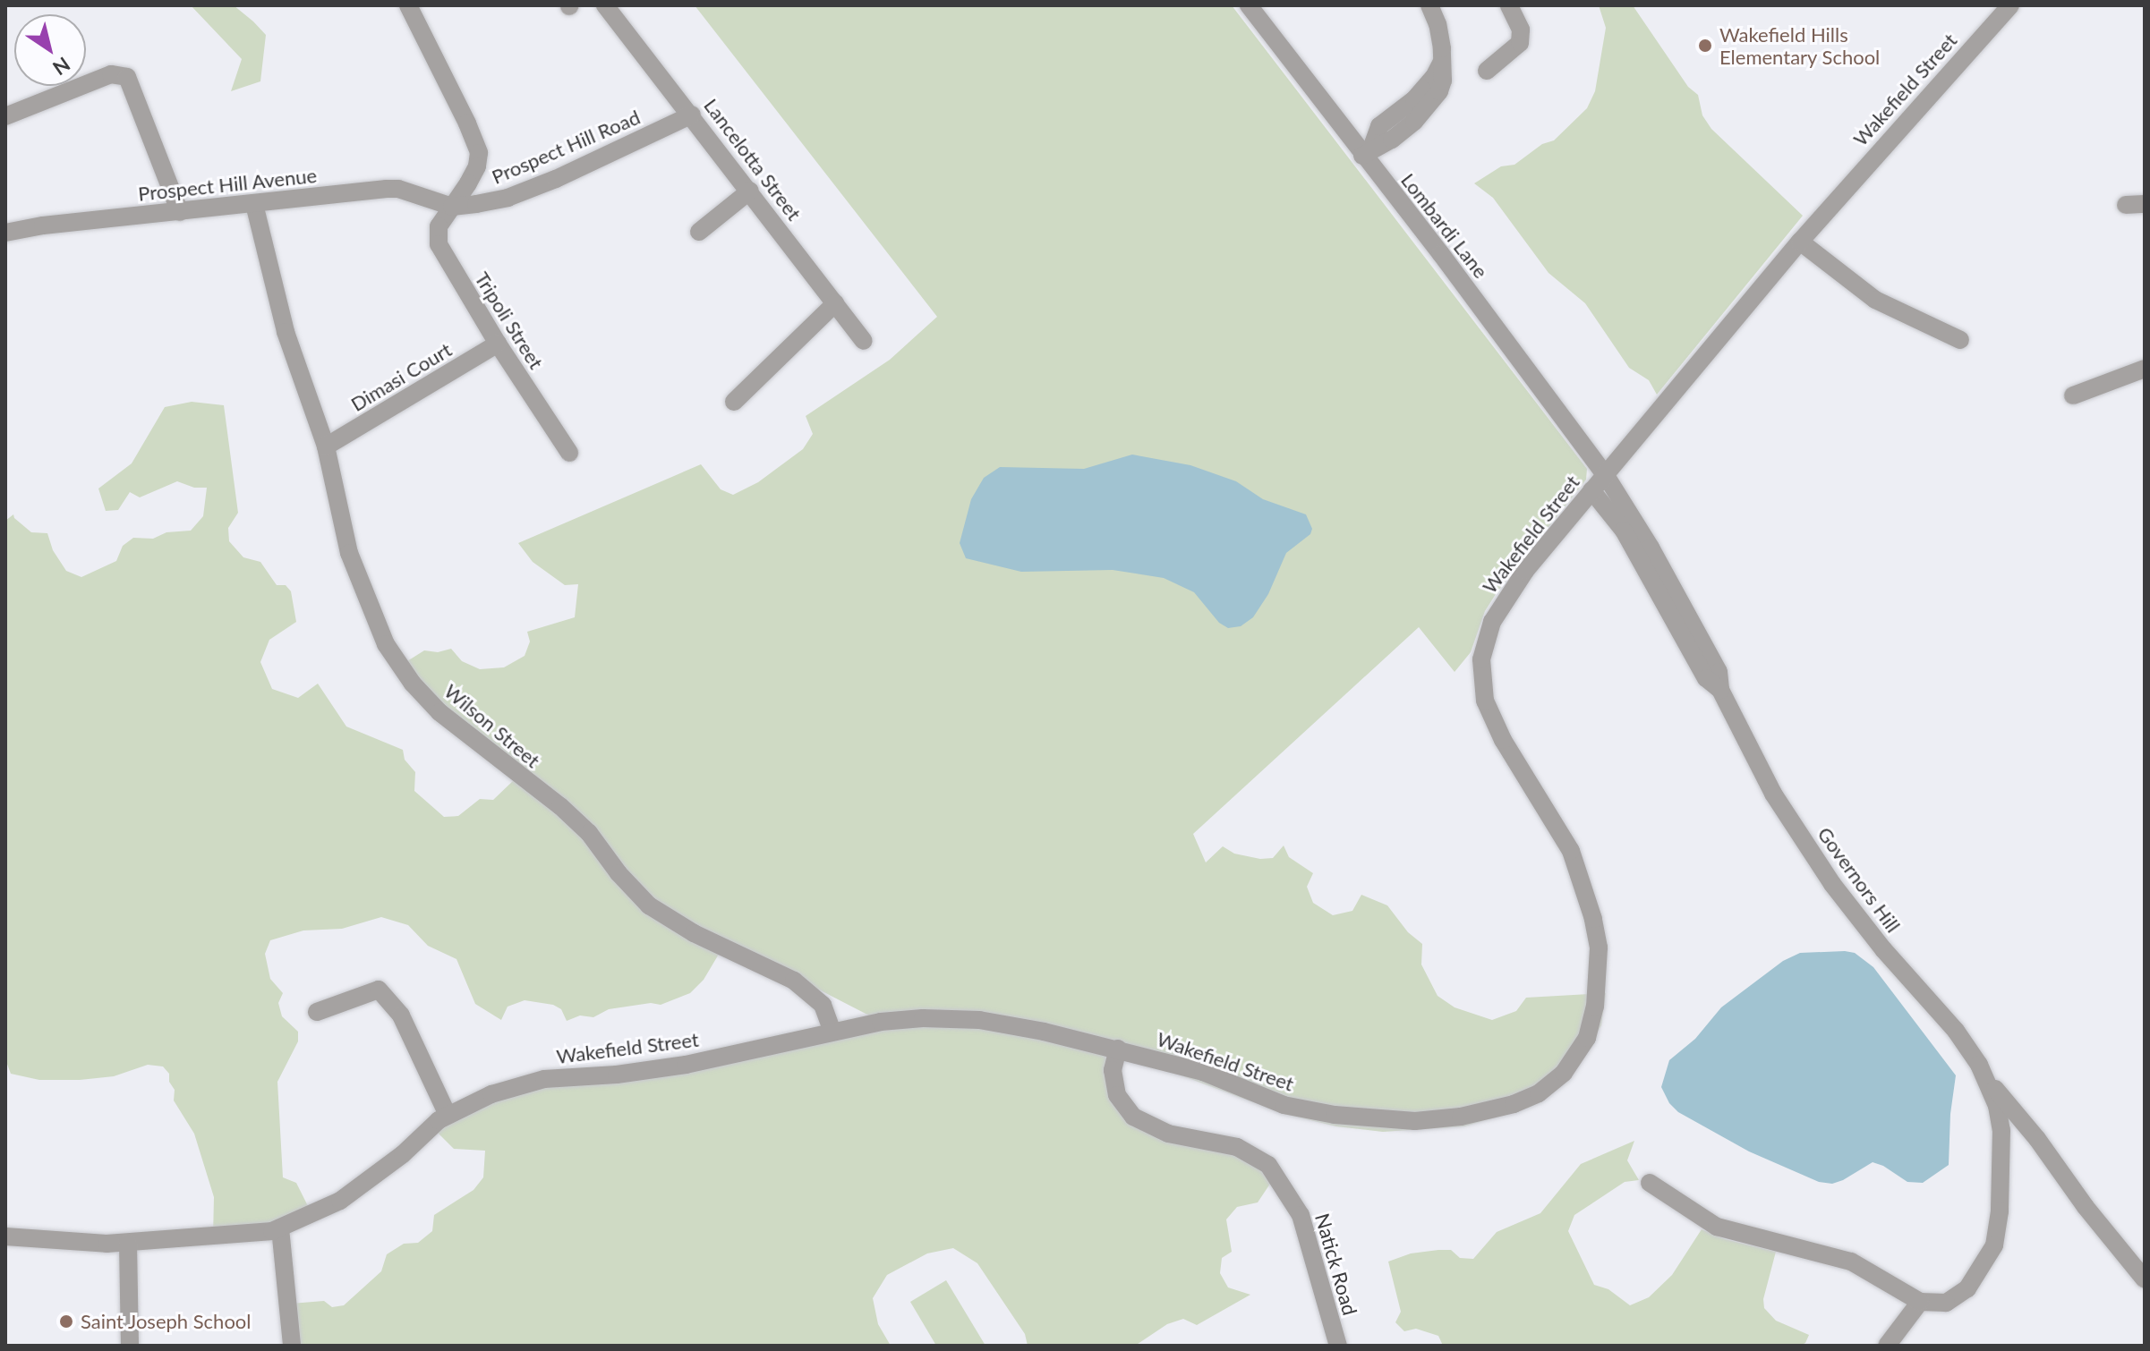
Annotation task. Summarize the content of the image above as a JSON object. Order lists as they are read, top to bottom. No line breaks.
{"streets":{"street":["Wakefield Street","Prospect Hill Road","Lancelotta Street","Prospect Hill Avenue","Lombardi Lane","Tripoli Street","Dimasi Court","Wilson Street","Governors Hill","Natick Road"]},"crossings":[["Wakefield Street","Lombardi Lane"],["Wakefield Street","Wilson Street"],["Wakefield Street","Governors Hill"],["Wakefield Street","Natick Road"],["Prospect Hill Road","Lancelotta Street"],["Prospect Hill Road","Prospect Hill Avenue"],["Prospect Hill Road","Tripoli Street"],["Prospect Hill Avenue","Tripoli Street"],["Prospect Hill Avenue","Wilson Street"],["Lombardi Lane","Governors Hill"],["Tripoli Street","Dimasi Court"],["Dimasi Court","Wilson Street"]],"places":["Wakefield Hills Elementary School","Saint Joseph School"],"north":"bottom right"}
